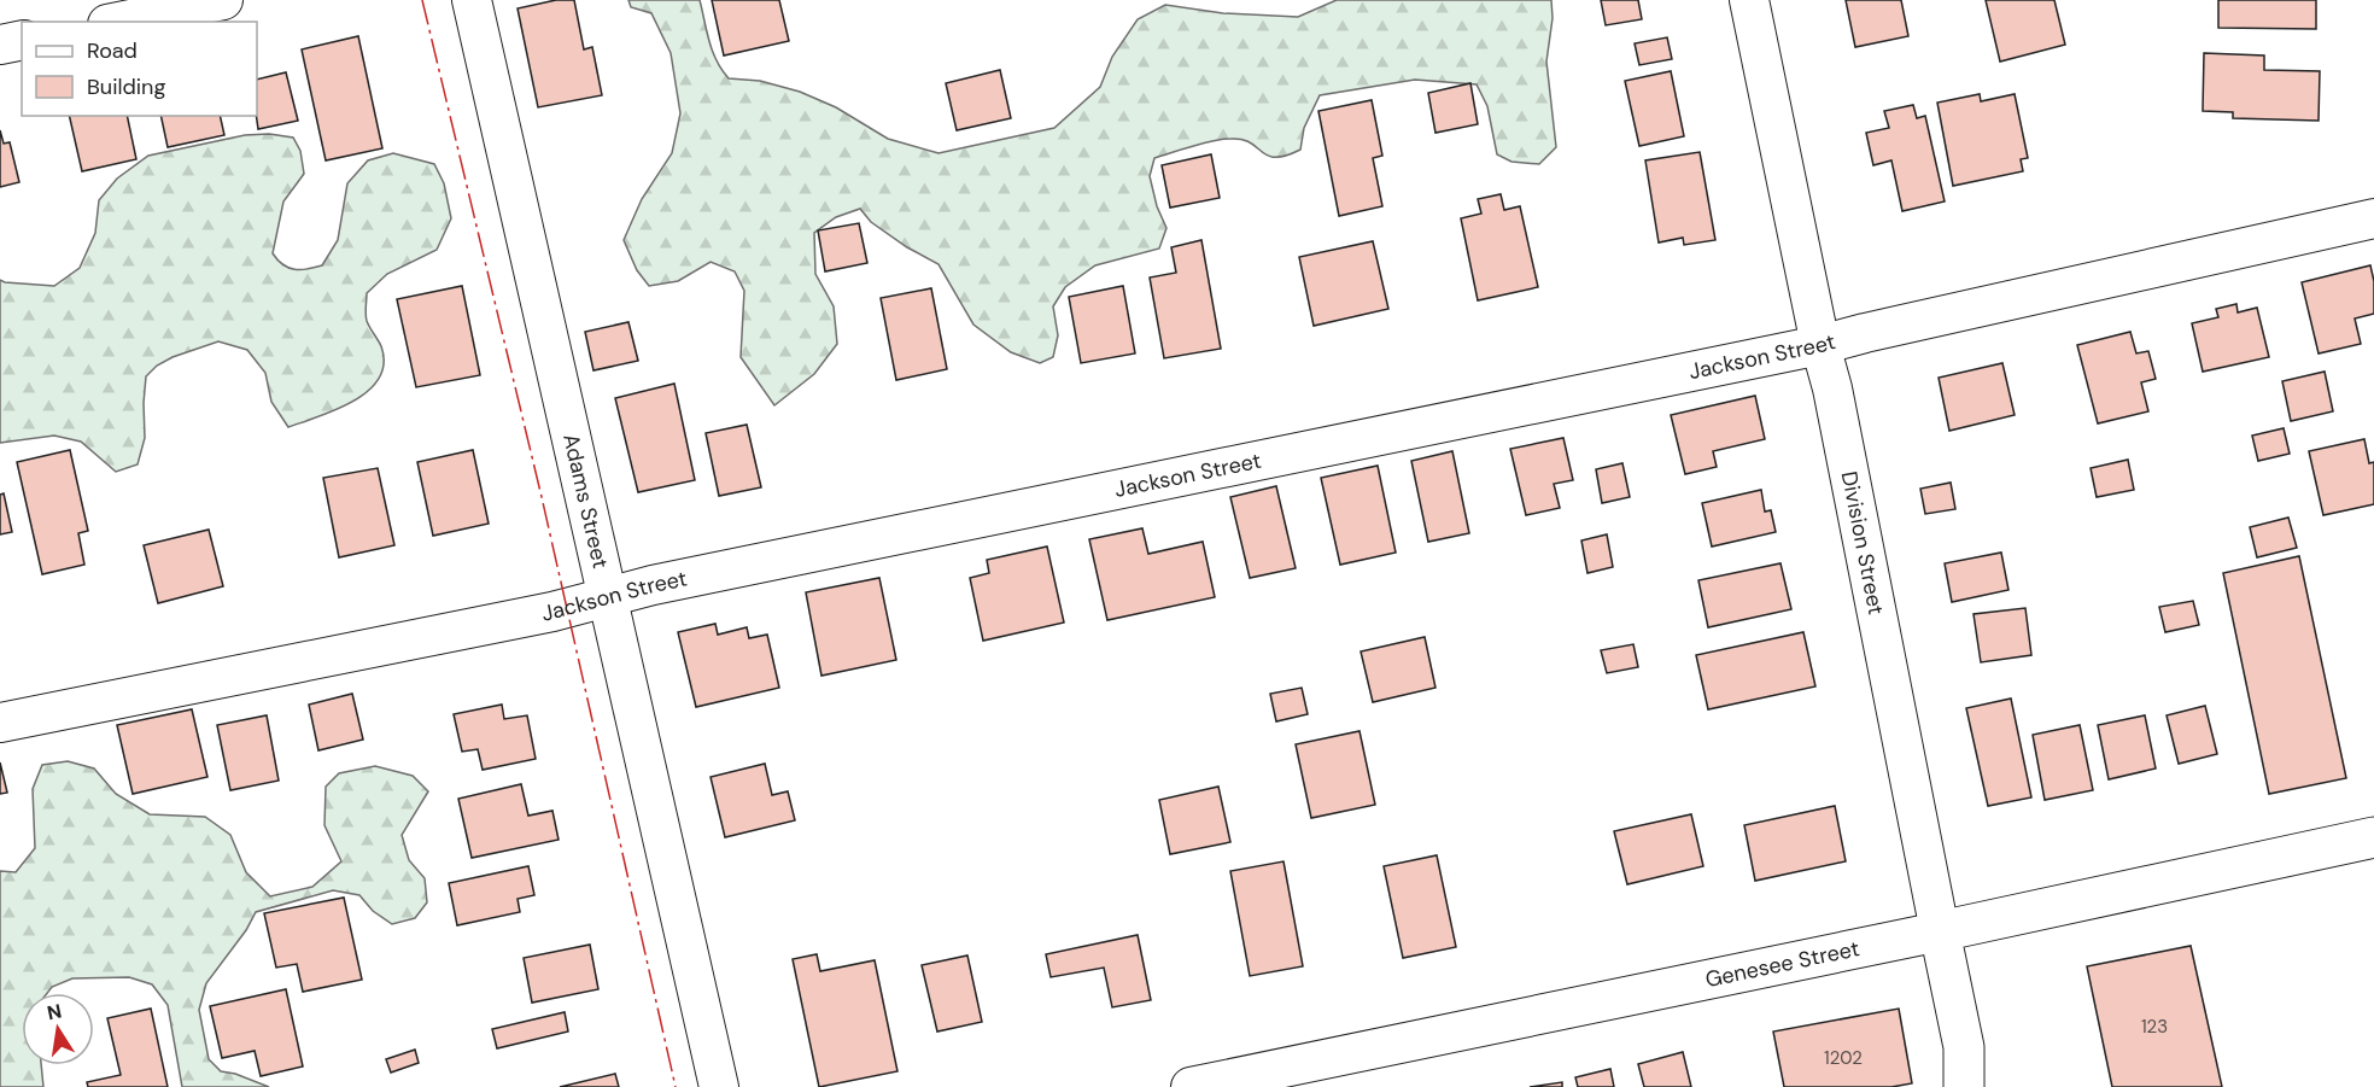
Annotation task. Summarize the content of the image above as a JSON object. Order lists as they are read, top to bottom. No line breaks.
{"streets":{"street":["Jackson Street","Adams Street","Division Street","Genesee Street"]},"crossings":[["Jackson Street","Adams Street"],["Jackson Street","Division Street"],["Division Street","Genesee Street"]],"house_numbers":["123","1202"],"legend":["Road","Building"],"north":"top"}
